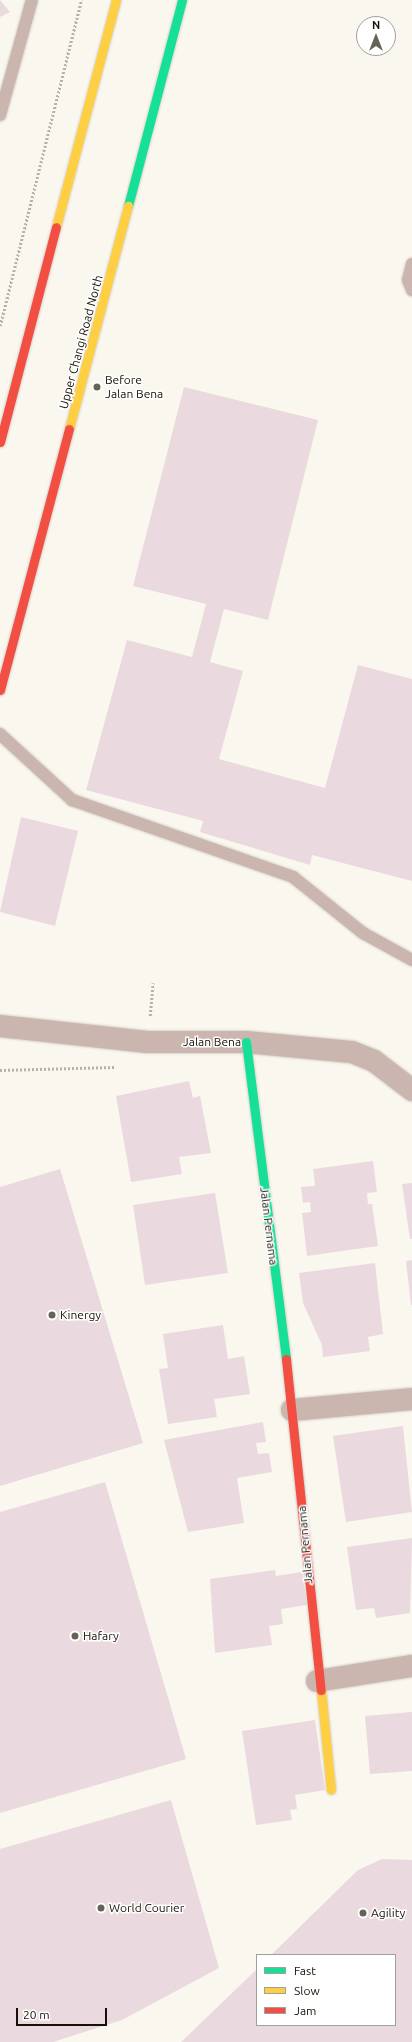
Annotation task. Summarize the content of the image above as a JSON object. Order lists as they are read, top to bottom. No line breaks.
{"streets":{"street":["Upper Changi Road North","Jalan Bena","Jalan Pernama"]},"crossings":[["Jalan Bena","Jalan Pernama"]],"places":["Before Jalan Bena","Kinergy","Hafary","World Courier","Agility"],"legend":["Fast","Slow","Jam"],"scale_bar":"20 m","north":"top"}
